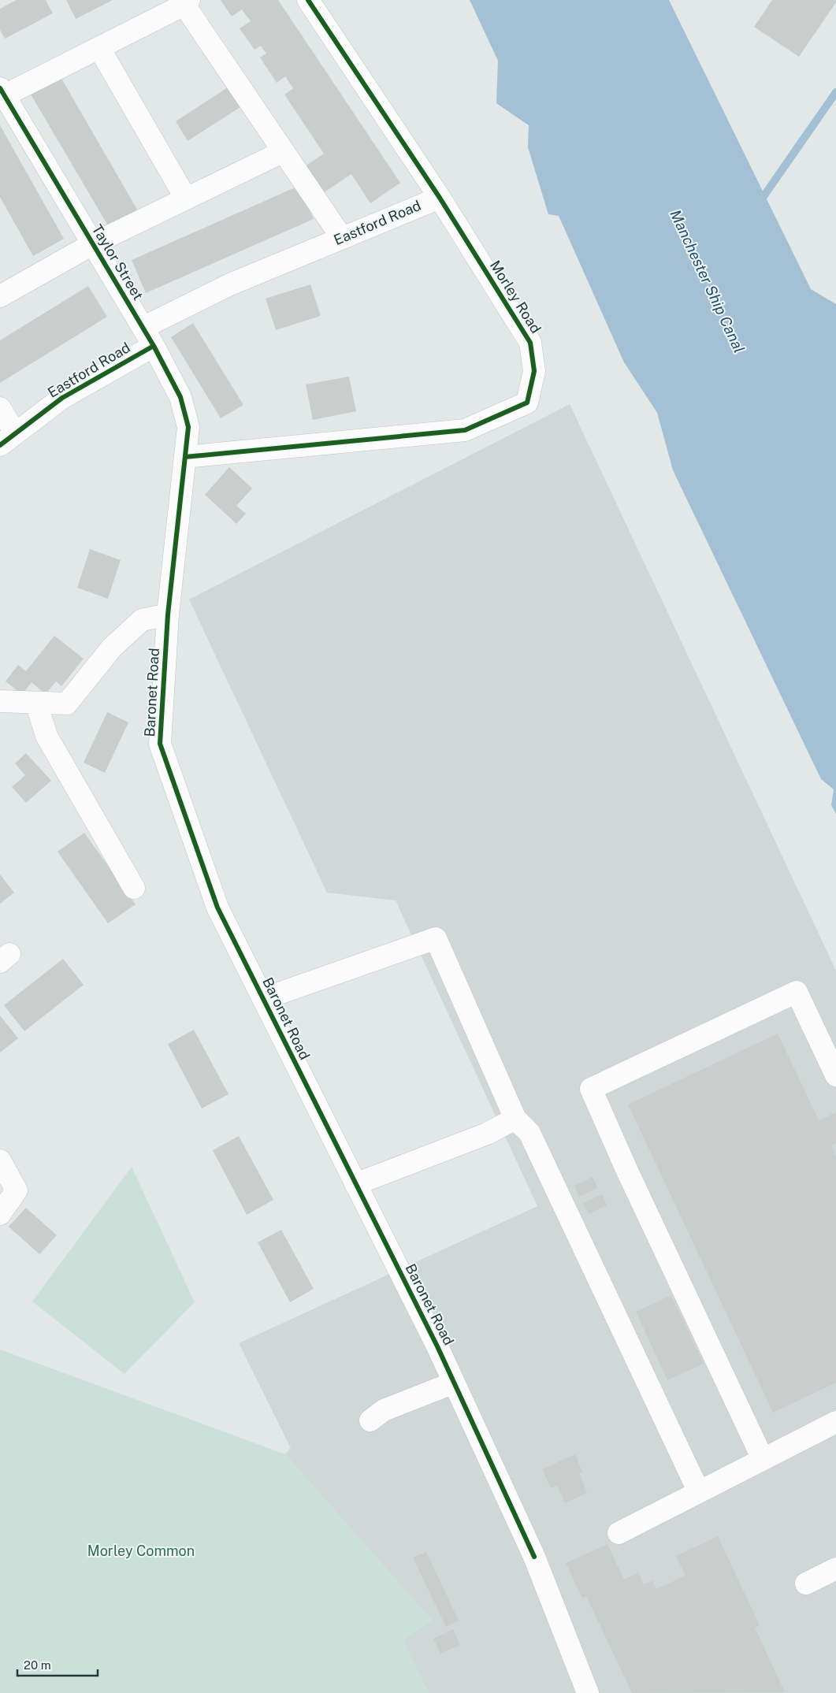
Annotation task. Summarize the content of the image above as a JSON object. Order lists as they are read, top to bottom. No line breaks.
{"streets":{"street":["Eastford Road","Taylor Street","Morley Road","Baronet Road"]},"crossings":[["Eastford Road","Taylor Street"],["Eastford Road","Morley Road"],["Taylor Street","Morley Road"],["Taylor Street","Baronet Road"],["Morley Road","Baronet Road"]],"water":["Manchester Ship Canal"],"parks":["Morley Common"],"scale_bar":"20 m"}
